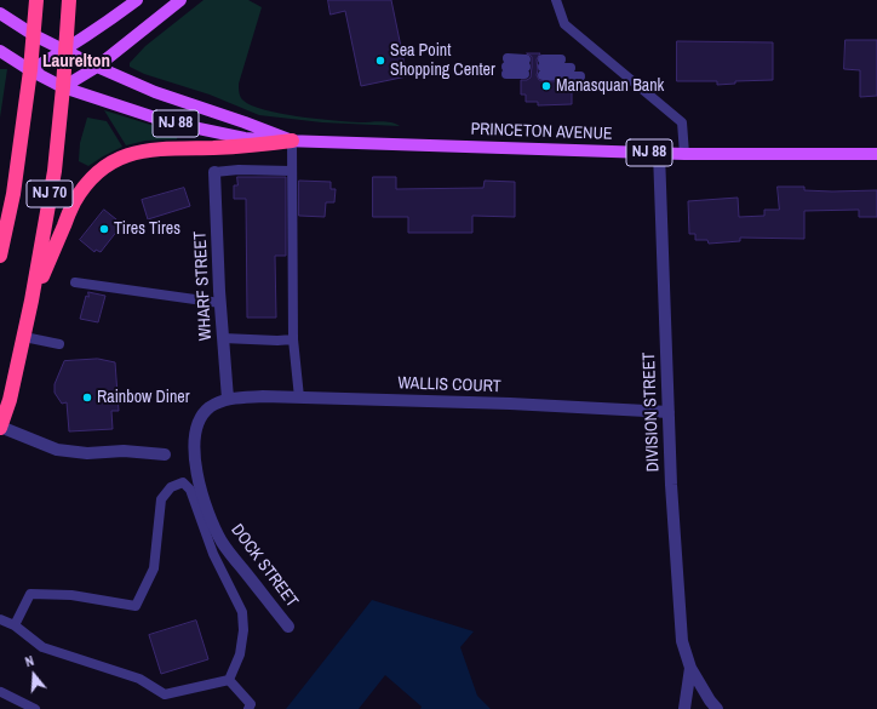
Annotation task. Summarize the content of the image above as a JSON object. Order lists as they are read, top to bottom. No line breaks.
{"streets":{"highway":["NJ 70"],"main road":["NJ 88","PRINCETON AVENUE"],"street":["WHARF STREET","WALLIS COURT","DIVISION STREET","DOCK STREET"]},"crossings":[["NJ 88","PRINCETON AVENUE"],["NJ 88","NJ 70"],["PRINCETON AVENUE","NJ 70"],["PRINCETON AVENUE","DIVISION STREET"],["WHARF STREET","WALLIS COURT"],["WHARF STREET","DOCK STREET"],["WALLIS COURT","DIVISION STREET"],["WALLIS COURT","DOCK STREET"]],"districts":["Laurelton"],"places":["Sea Point Shopping Center","Manasquan Bank","Tires Tires","Rainbow Diner"],"north":"top"}
